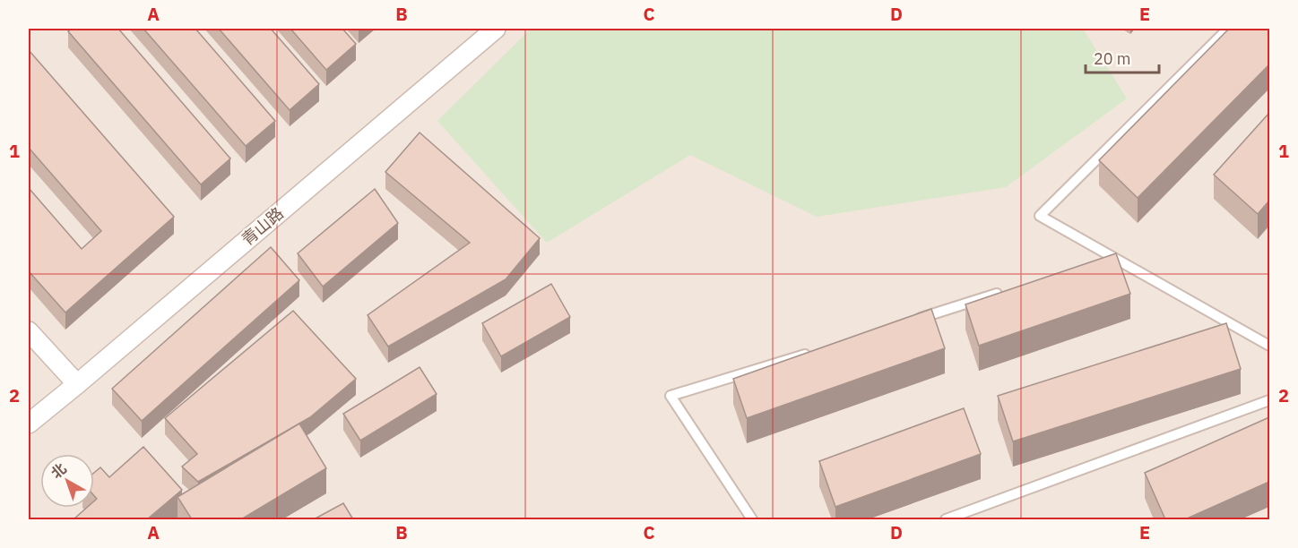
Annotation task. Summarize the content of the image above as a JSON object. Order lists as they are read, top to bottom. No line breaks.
{"streets":{"street":["青山路"]},"scale_bar":"20 m","north":"top left","grid":{"columns":["A","B","C","D","E"],"rows":["1","2"]}}
